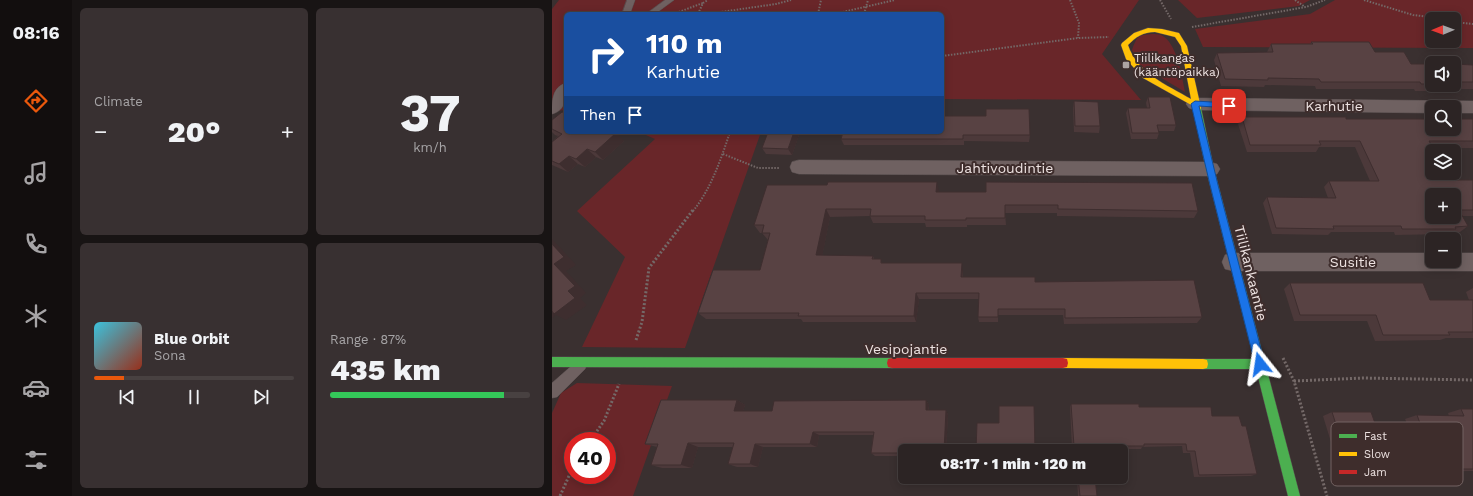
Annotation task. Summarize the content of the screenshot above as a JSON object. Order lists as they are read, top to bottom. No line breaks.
{"streets":{"street":["Karhutie","Jahtivoudintie","Susitie","Tiilikankaantie","Vesipojantie"]},"crossings":[["Karhutie","Tiilikankaantie"],["Jahtivoudintie","Tiilikankaantie"],["Susitie","Tiilikankaantie"],["Tiilikankaantie","Vesipojantie"]],"places":{"transit":["Tiilikangas (kääntöpaikka)"]},"legend":["Fast","Slow","Jam"],"north":"left","page":{"tabs":"08:16","tile":["Climate",["37","km/h"],["Range · 87%","435 km"]],"map_buttons":["+","−"],"turn":["110 m","Karhutie"],"then":"Then","heat":["−","20°","+"],"song":["Blue Orbit","Sona"],"limit":"40","trip":"08:17 · 1 min · 120 m"}}
